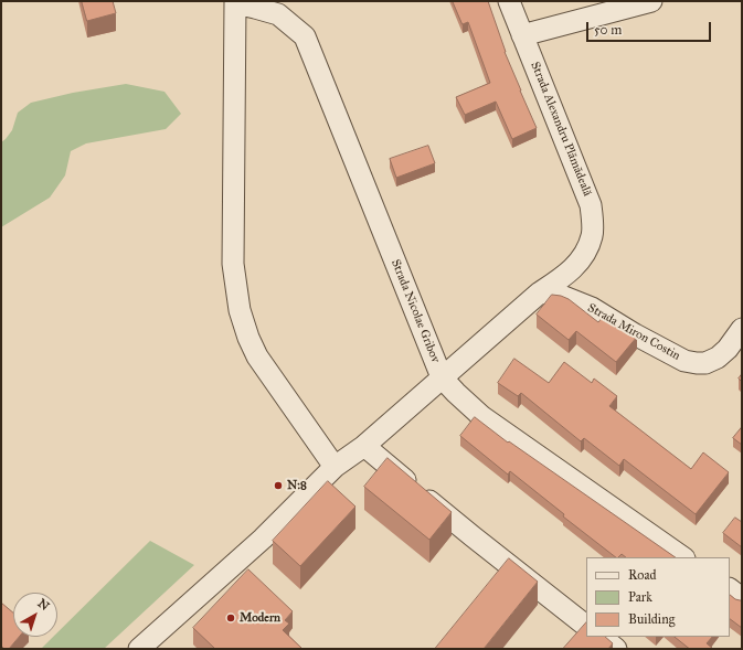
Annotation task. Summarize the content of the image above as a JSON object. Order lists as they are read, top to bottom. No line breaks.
{"streets":{"street":["Strada Alexandru Plămădeală","Strada Nicolae Gribov","Strada Miron Costin"]},"crossings":[["Strada Alexandru Plămădeală","Strada Nicolae Gribov"],["Strada Alexandru Plămădeală","Strada Miron Costin"]],"places":["N:8","Modern"],"legend":["Road","Park","Building"],"scale_bar":"50 m","north":"top right"}
